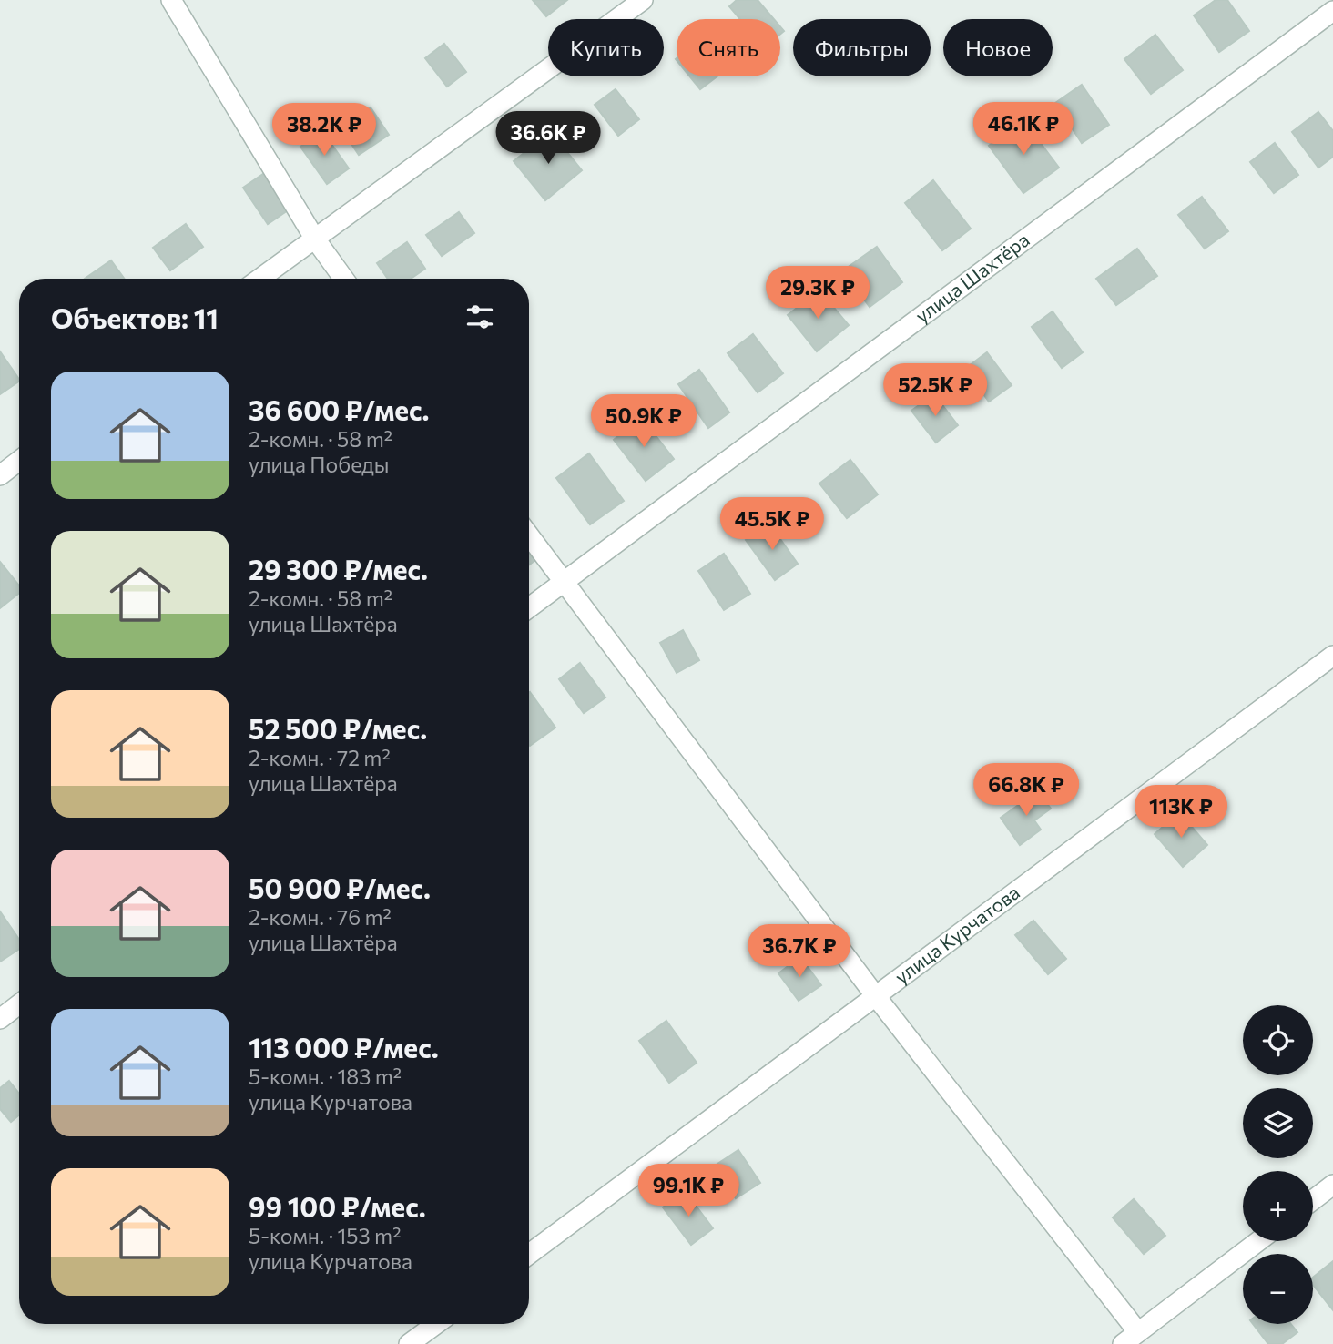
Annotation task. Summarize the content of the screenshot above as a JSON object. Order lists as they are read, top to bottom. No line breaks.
{"streets":{"street":["улица Шахтёра","улица Курчатова"]},"page":{"chip":["Купить","Снять","Фильтры","Новое"],"price":["46.1K ₽","38.2K ₽","36.6K ₽","29.3K ₽","52.5K ₽","50.9K ₽","45.5K ₽","66.8K ₽","113K ₽","36.7K ₽","99.1K ₽"],"heading":"Объектов: 11","list":[{"name":"36 600 ₽/мес.","note":"2-комн. · 58 m² · улица Победы"},{"name":"29 300 ₽/мес.","note":"2-комн. · 58 m² · улица Шахтёра"},{"name":"52 500 ₽/мес.","note":"2-комн. · 72 m² · улица Шахтёра"},{"name":"50 900 ₽/мес.","note":"2-комн. · 76 m² · улица Шахтёра"},{"name":"113 000 ₽/мес.","note":"5-комн. · 183 m² · улица Курчатова"},{"name":"99 100 ₽/мес.","note":"5-комн. · 153 m² · улица Курчатова"}],"map_buttons":["+","−"]}}
